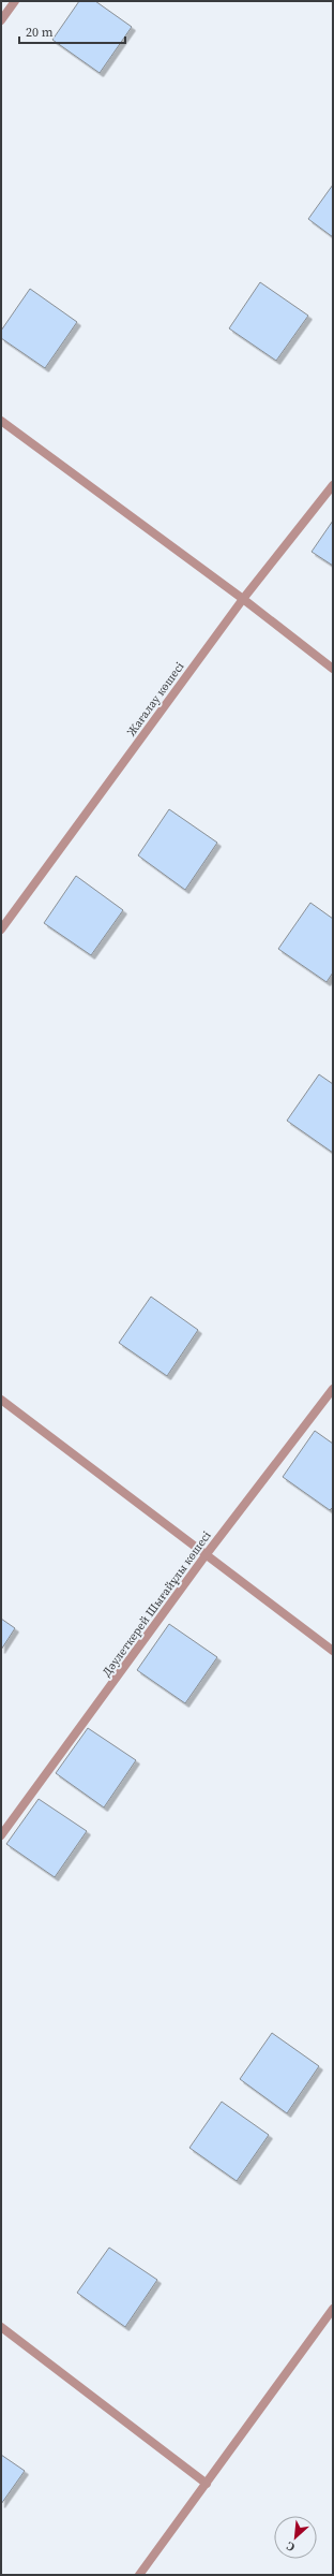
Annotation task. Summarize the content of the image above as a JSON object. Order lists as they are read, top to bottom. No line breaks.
{"streets":{"street":["Жағалау көшесі","Дәулеткерей Шығайұлы көшесі"]},"scale_bar":"20 m","north":"bottom left"}
